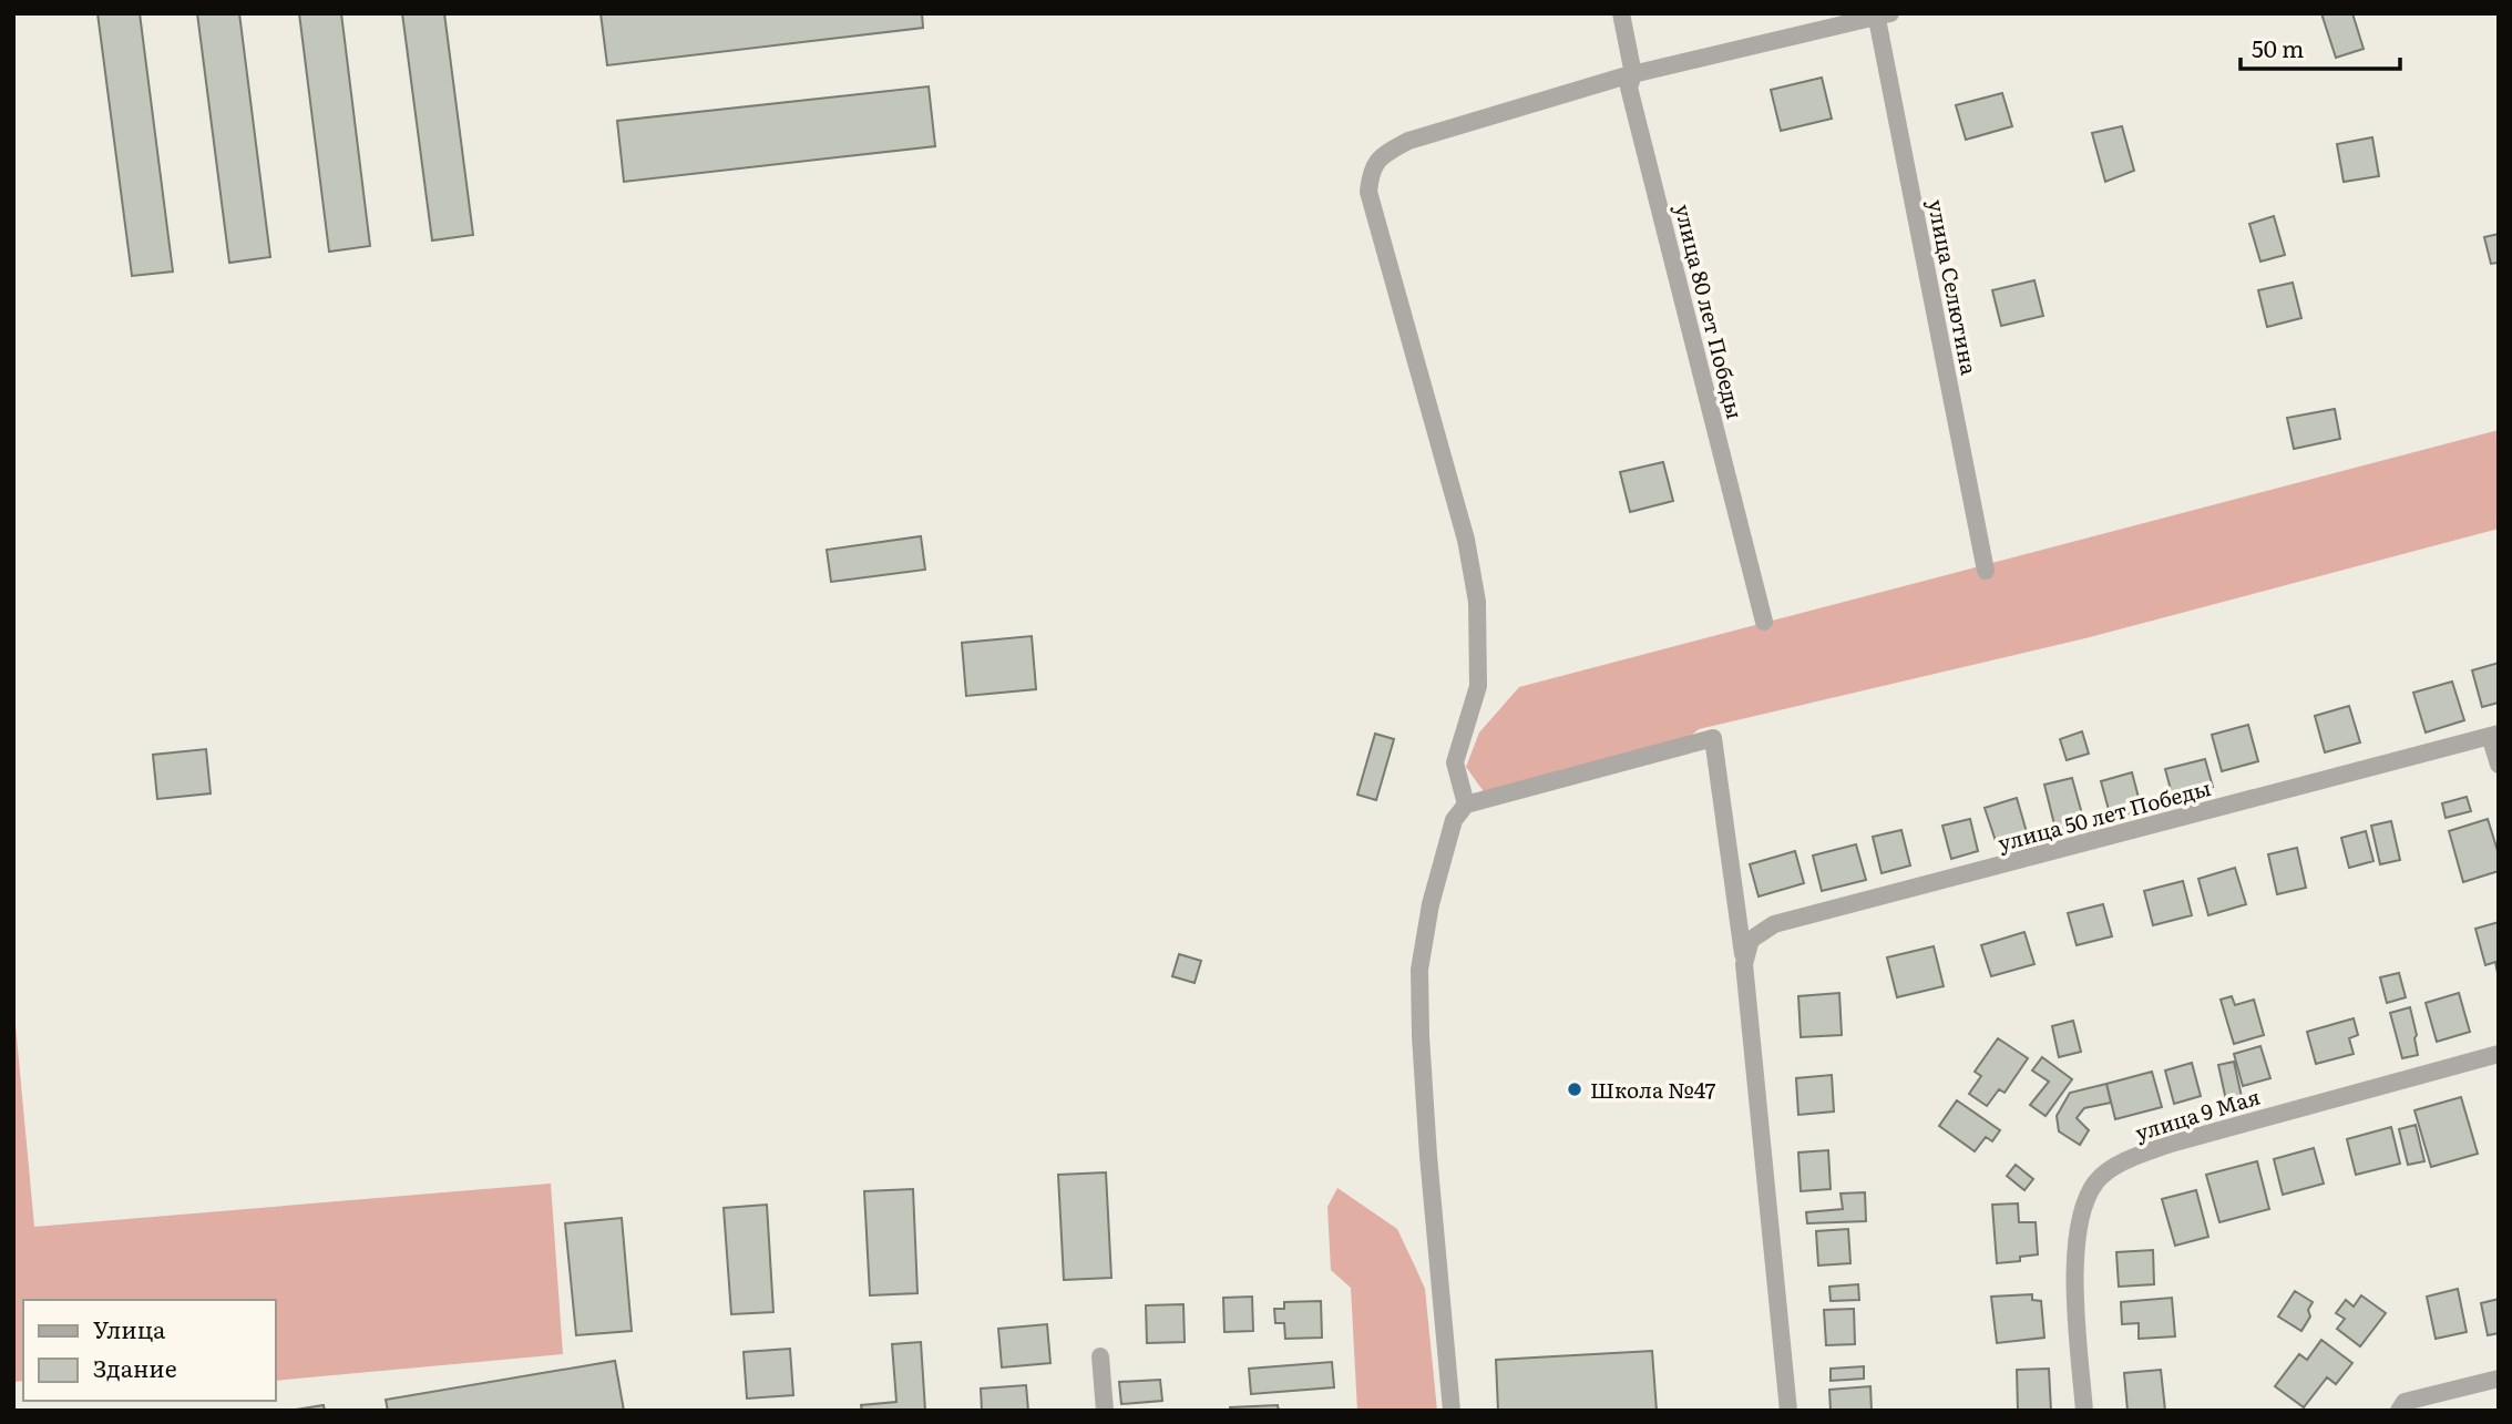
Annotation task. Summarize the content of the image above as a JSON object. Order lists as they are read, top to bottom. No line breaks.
{"streets":{"street":["улица Селютина","улица 80 лет Победы","улица 50 лет Победы","улица 9 Мая"]},"places":["Школа №47"],"legend":["Улица","Здание"],"scale_bar":"50 m"}
